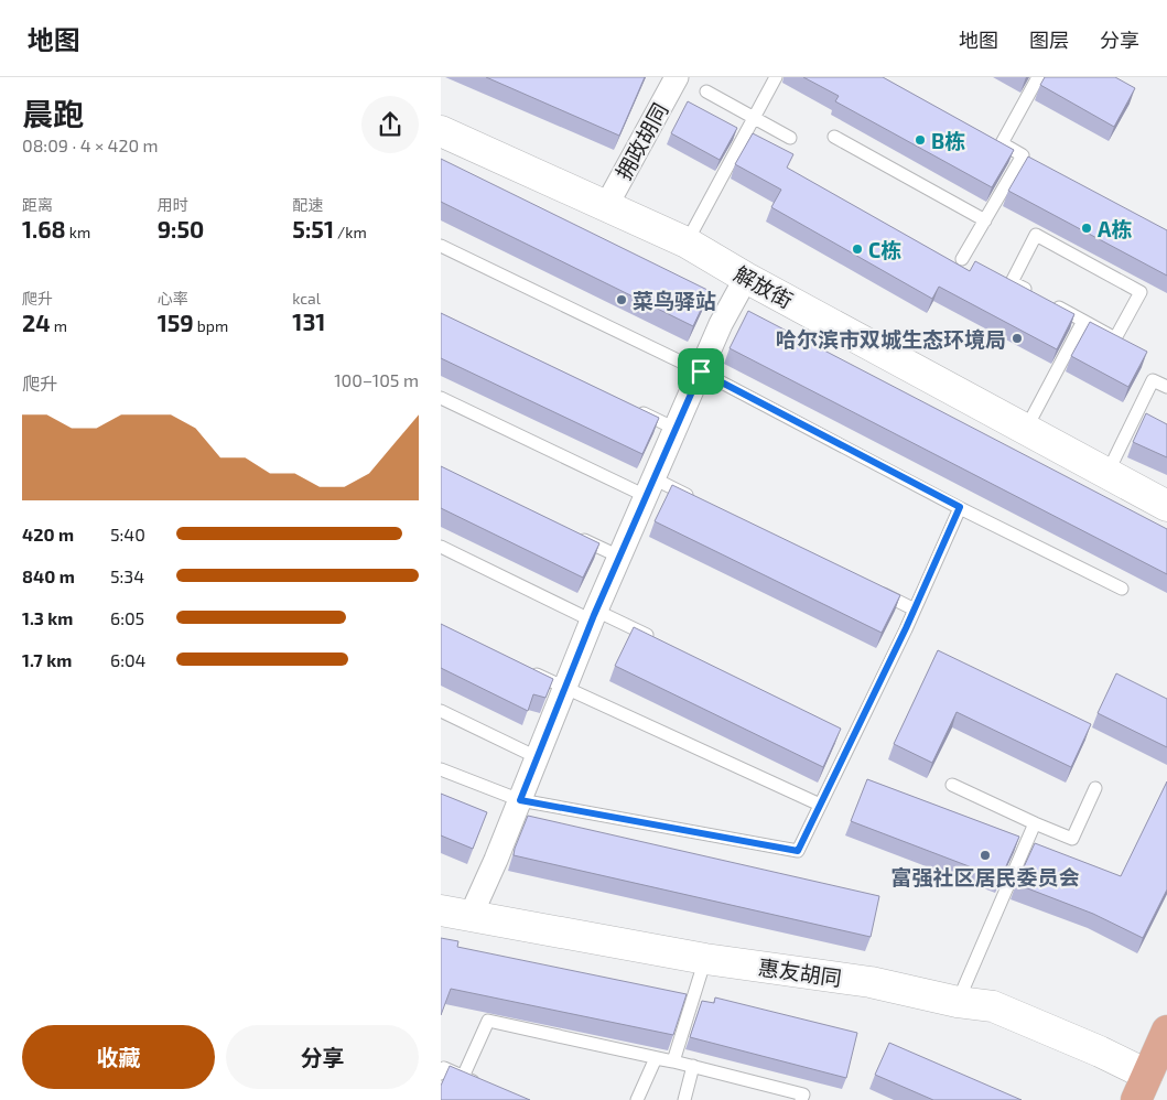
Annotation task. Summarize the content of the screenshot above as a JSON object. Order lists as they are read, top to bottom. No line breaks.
{"streets":{"street":["拥政胡同","解放街","惠友胡同"]},"crossings":[["拥政胡同","解放街"]],"places":["B栋","A栋","C栋","菜鸟驿站","哈尔滨市双城生态环境局","富强社区居民委员会"],"page":{"header":"地图","nav":["地图","图层","分享"],"heading":["晨跑","08:09 · 4 × 420 m"],"stats":[["距离","1.68 km"],["用时","9:50"],["配速","5:51 /km"],["爬升","24 m"],["心率","159 bpm"],["kcal","131"]],"chart":["爬升","100–105 m"],"list":[{"name":"420 m","note":"5:40"},{"name":"840 m","note":"5:34"},{"name":"1.3 km","note":"6:05"},{"name":"1.7 km","note":"6:04"}],"buttons":["收藏","分享"]}}
